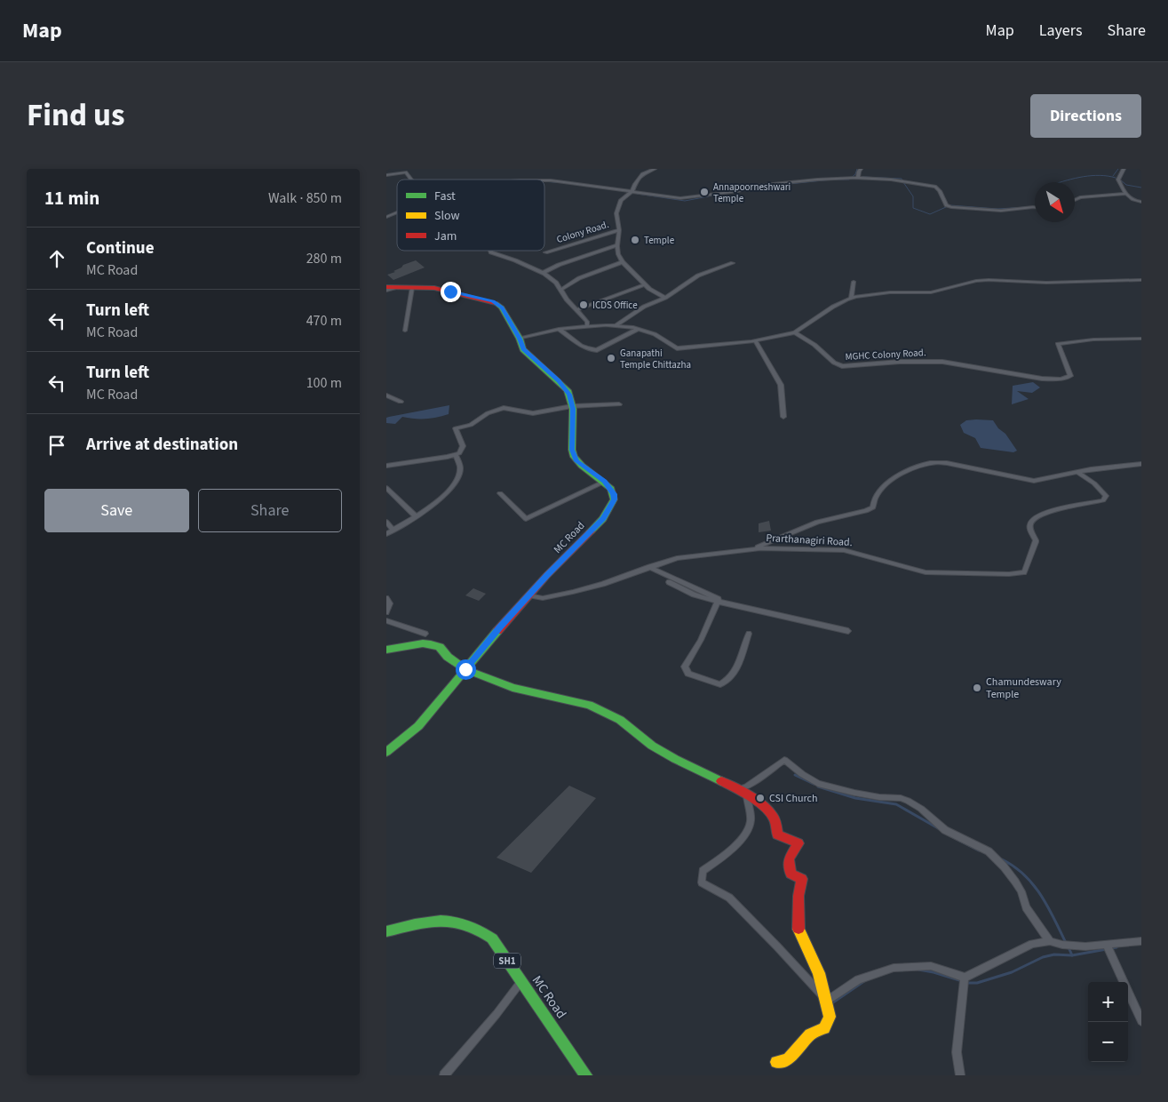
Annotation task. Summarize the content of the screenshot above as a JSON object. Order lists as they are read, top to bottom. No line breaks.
{"streets":{"main road":["MC Road","SH1"],"street":["Colony Road.","MGHC Colony Road.","Prarthanagiri Road."]},"crossings":[["MC Road","Prarthanagiri Road."]],"places":["Annapoorneshwari Temple","Temple","ICDS Office","Ganapathi Temple Chittazha","Chamundeswary Temple","CSI Church"],"legend":["Fast","Slow","Jam"],"north":"bottom right","page":{"header":"Map","nav":["Map","Layers","Share"],"title":"Find us","buttons":["Directions",["Save","Share"]],"heading":["11 min","Walk · 850 m"],"list":[["Continue","MC Road","280 m"],["Turn left","MC Road","470 m"],["Turn left","MC Road","100 m"],"Arrive at destination"],"map_buttons":["+","−"]}}
